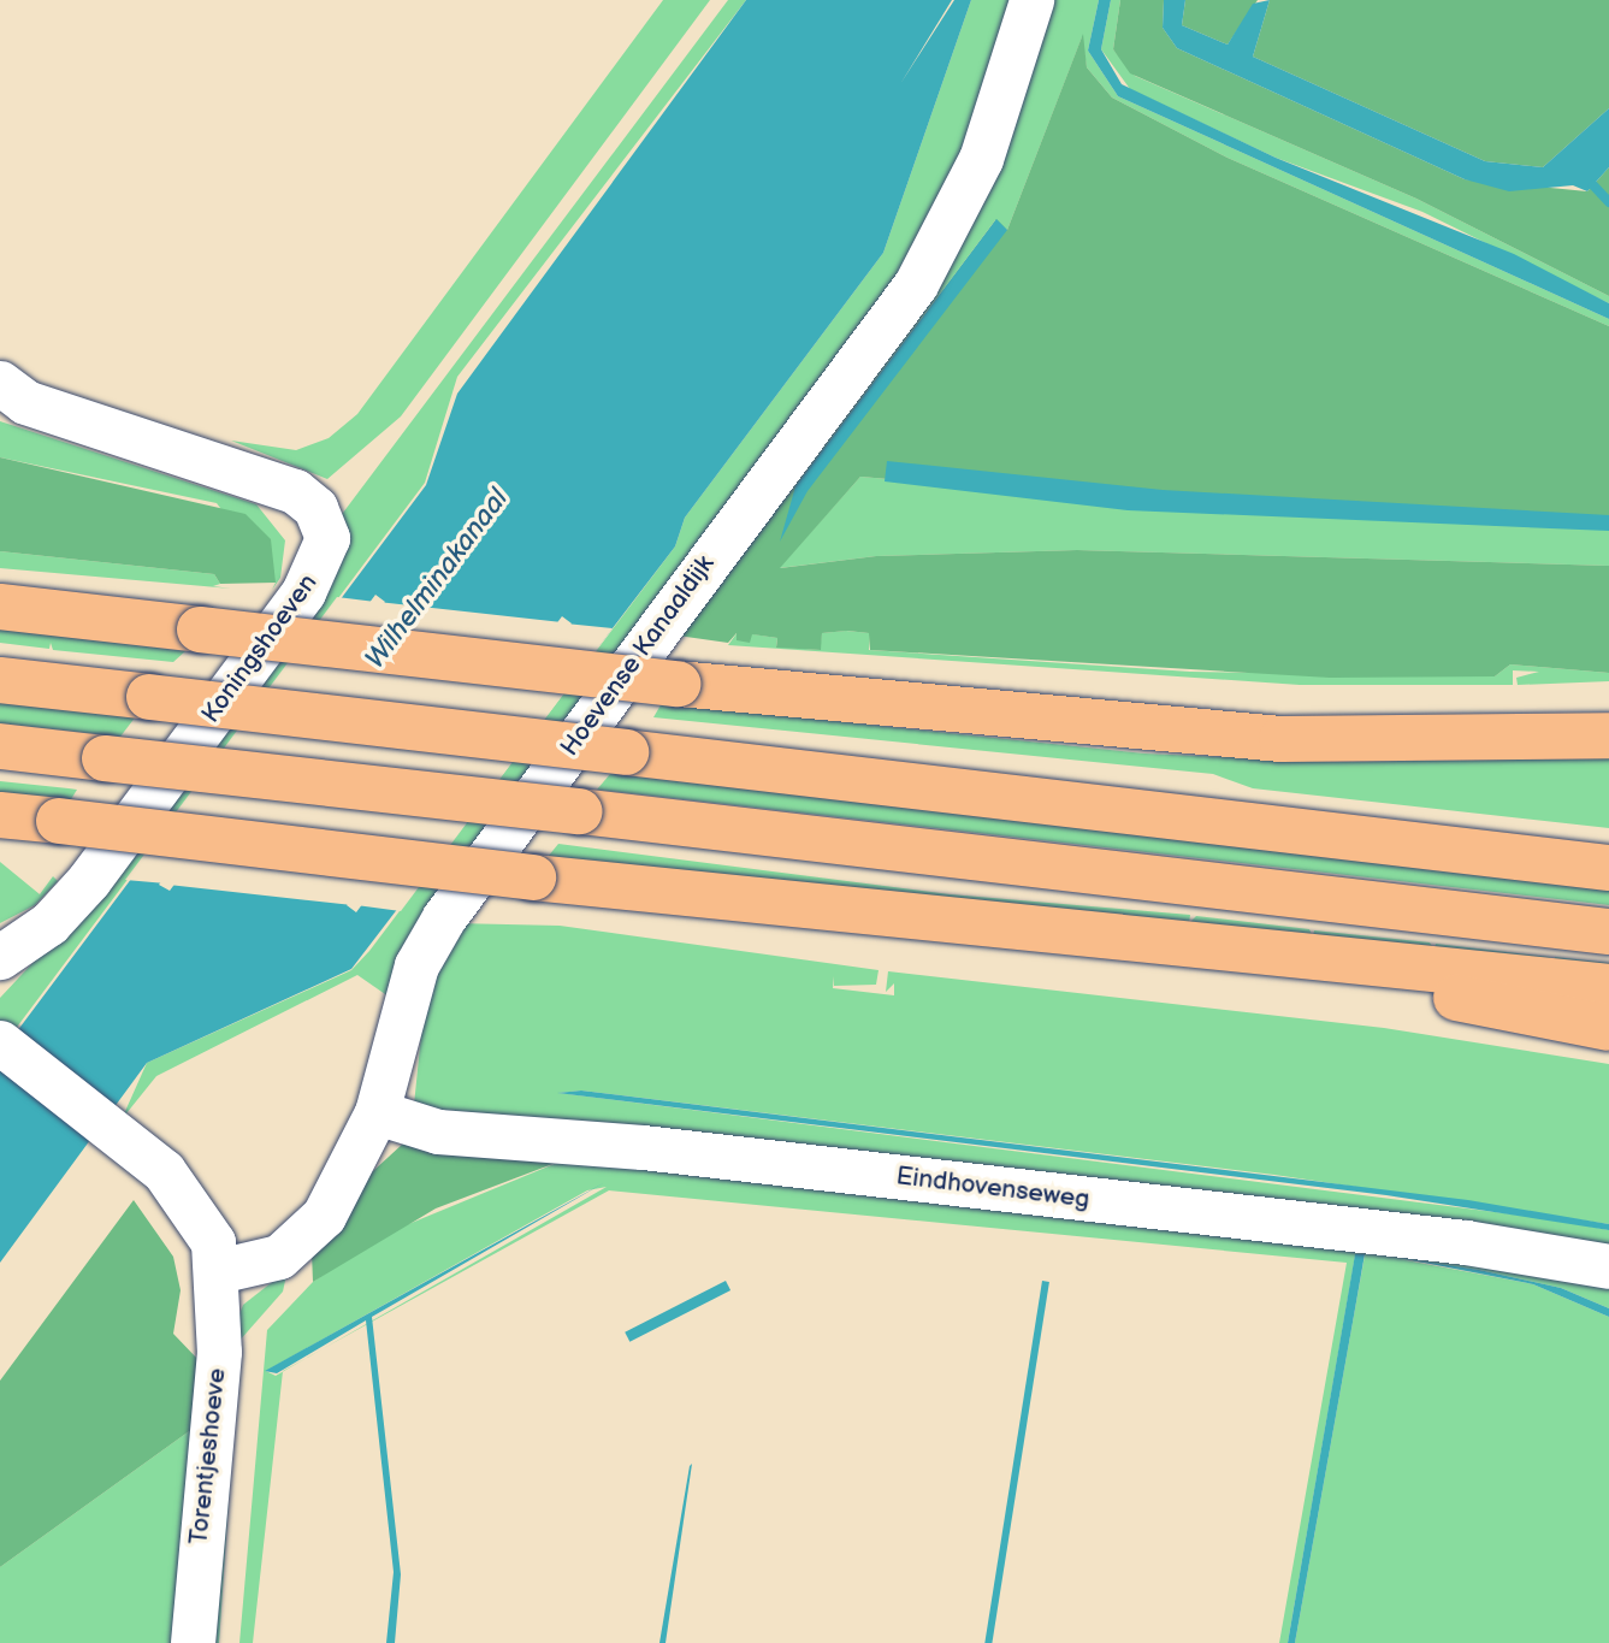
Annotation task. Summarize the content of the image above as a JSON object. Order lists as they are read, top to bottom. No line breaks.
{"streets":{"street":["Koningshoeven","Hoevense Kanaaldijk","Eindhovenseweg","Torentjeshoeve"]},"crossings":[["Hoevense Kanaaldijk","Eindhovenseweg"],["Hoevense Kanaaldijk","Torentjeshoeve"]],"water":["Wilhelminakanaal"]}
